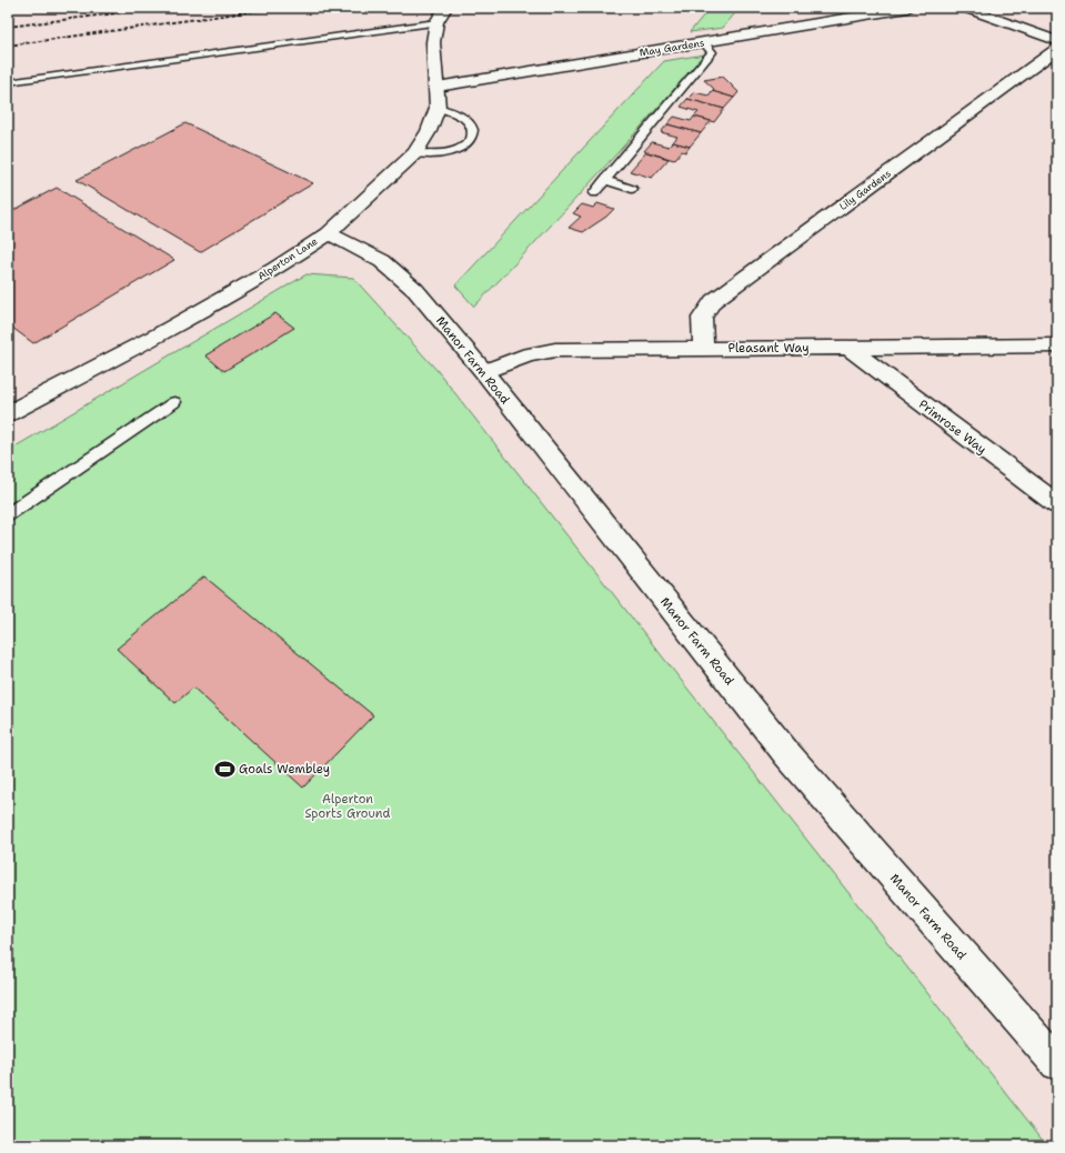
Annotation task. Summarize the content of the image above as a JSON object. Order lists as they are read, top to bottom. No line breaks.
{"streets":{"street":["May Gardens","Lily Gardens","Alperton Lane","Pleasant Way","Manor Farm Road","Primrose Way"]},"crossings":[["May Gardens","Alperton Lane"],["Lily Gardens","Pleasant Way"],["Alperton Lane","Manor Farm Road"],["Pleasant Way","Manor Farm Road"],["Pleasant Way","Primrose Way"]],"parks":["Alperton Sports Ground"],"places":{"sports":["Goals Wembley"]}}
